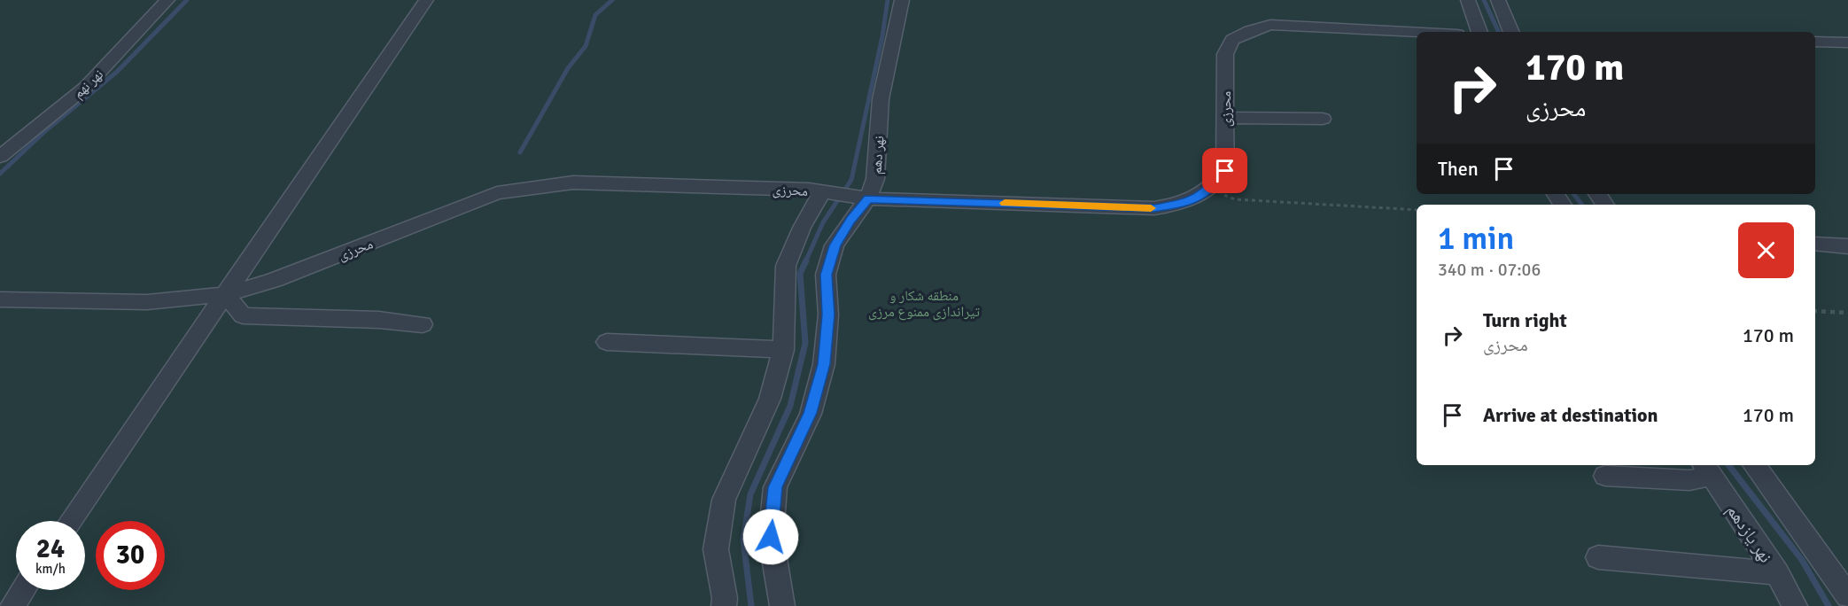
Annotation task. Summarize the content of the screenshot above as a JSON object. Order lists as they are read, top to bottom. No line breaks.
{"streets":{"street":["نهر نهم","محرزی","نهر دهم","نهر یازدهم"]},"crossings":[["محرزی","نهر دهم"]],"parks":["منطقه شکار و تیراندازی ممنوع مرزی"],"page":{"turn":["170 m","محرزی"],"then":"Then","heading":["1 min","340 m · 07:06"],"list":[{"name":"Turn right","note":"محرزی","value":"170 m"},{"name":"Arrive at destination","value":"170 m"}],"speed":"24 km/h","limit":"30"}}
